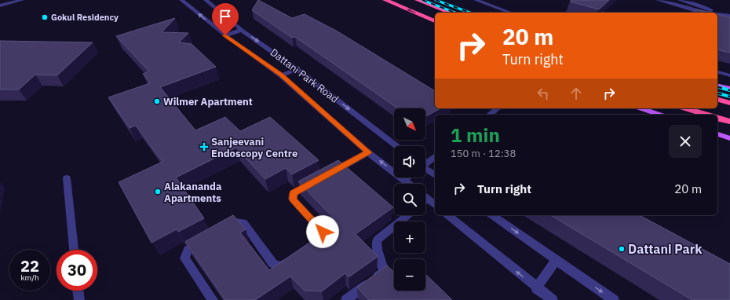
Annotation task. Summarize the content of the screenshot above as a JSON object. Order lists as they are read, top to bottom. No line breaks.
{"streets":{"street":["Dattani Park Road"]},"places":{"other":["Gokul Residency","Wilmer Apartment","Alakananda Apartments","Dattani Park"],"health":["Sanjeevani Endoscopy Centre"]},"north":"bottom right","page":{"turn":["20 m","Turn right"],"map_buttons":["+","−"],"heading":["1 min","150 m · 12:38"],"list":[{"name":"Turn right","value":"20 m"}],"speed":"22 km/h","limit":"30"}}
